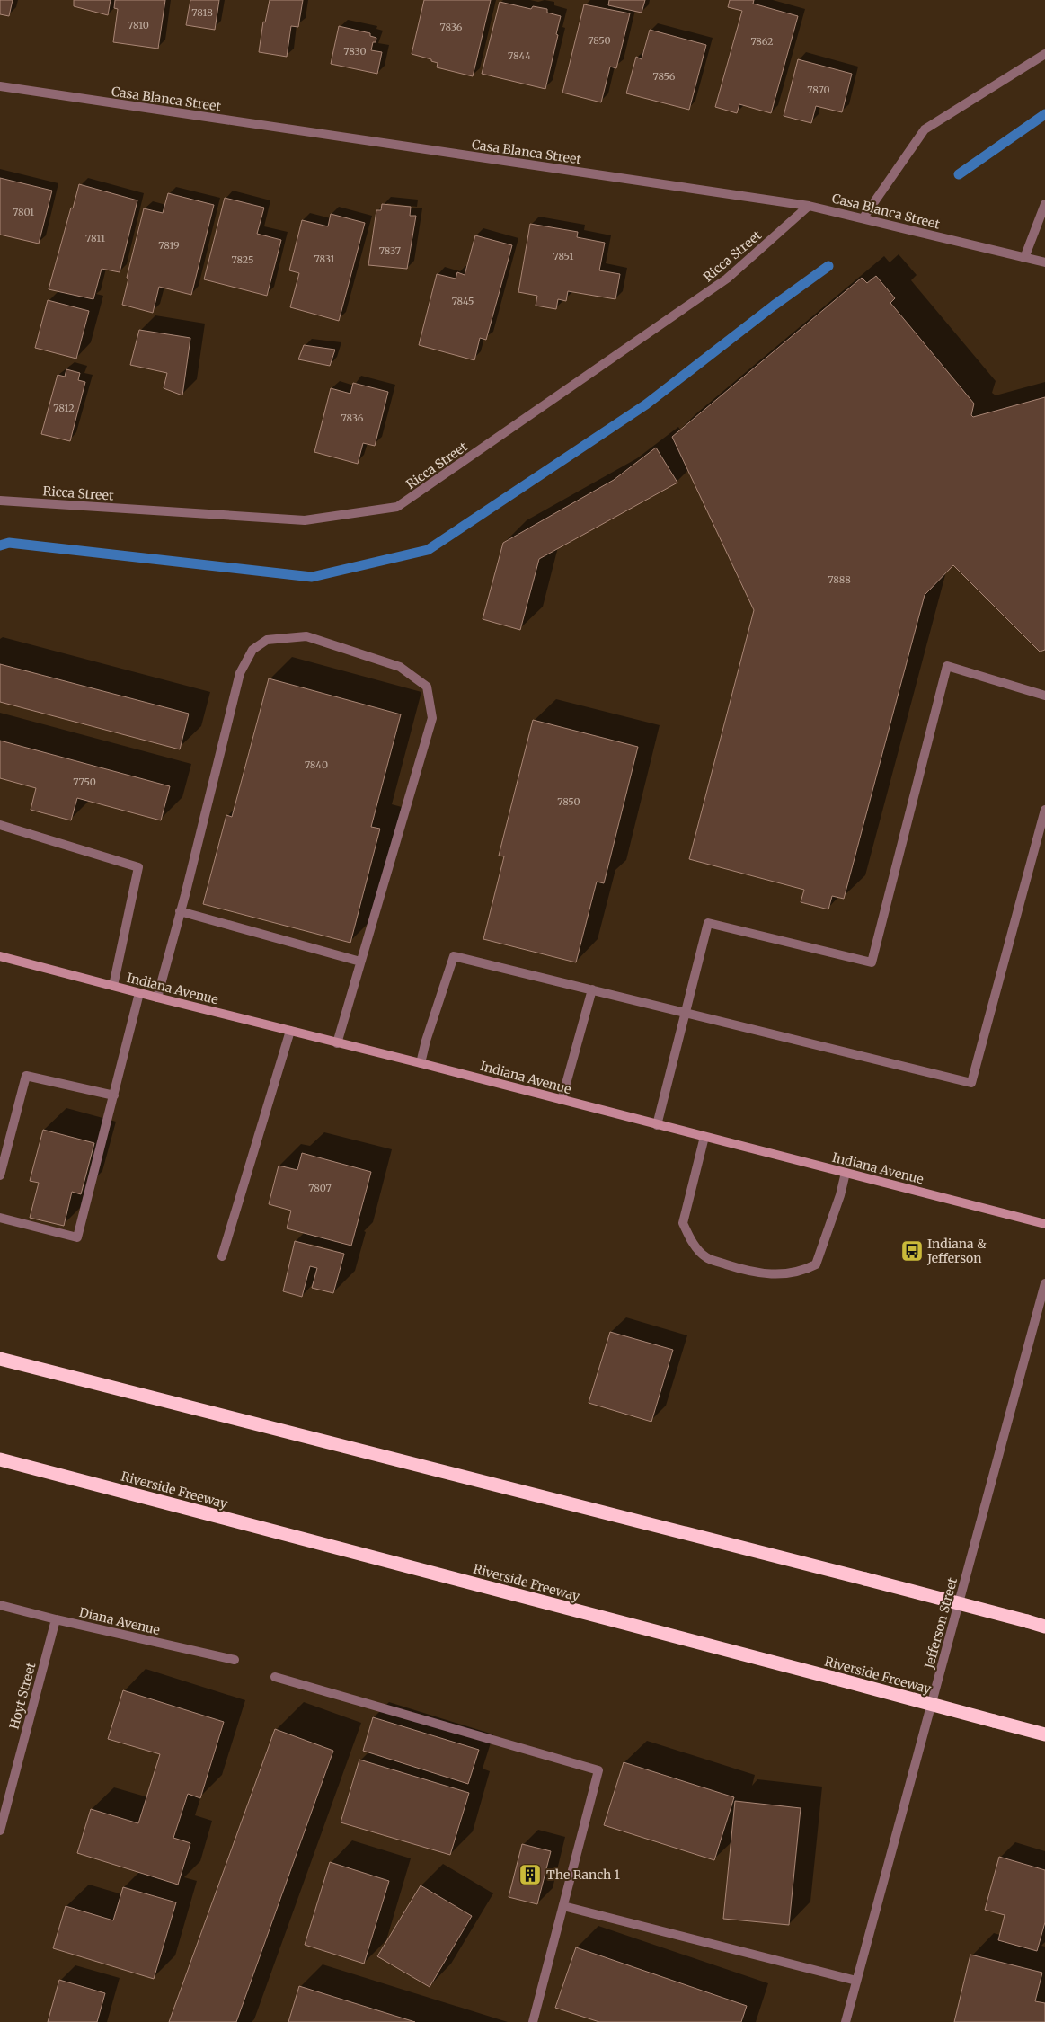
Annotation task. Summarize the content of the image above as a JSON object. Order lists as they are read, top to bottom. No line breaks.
{"streets":{"highway":["Riverside Freeway"],"main road":["Indiana Avenue"],"street":["Casa Blanca Street","Ricca Street","Diana Avenue","Jefferson Street","Hoyt Street"]},"crossings":[["Casa Blanca Street","Ricca Street"],["Diana Avenue","Hoyt Street"]],"places":{"bus stop":["Indiana & Jefferson"],"building":["The Ranch 1"]},"house_numbers":["7818","7810","7836","7850","7862","7830","7844","7856","7870","7801","7811","7819","7837","7851","7831","7825","7845","7812","7836","7888","7840","7750","7850","7807"]}
